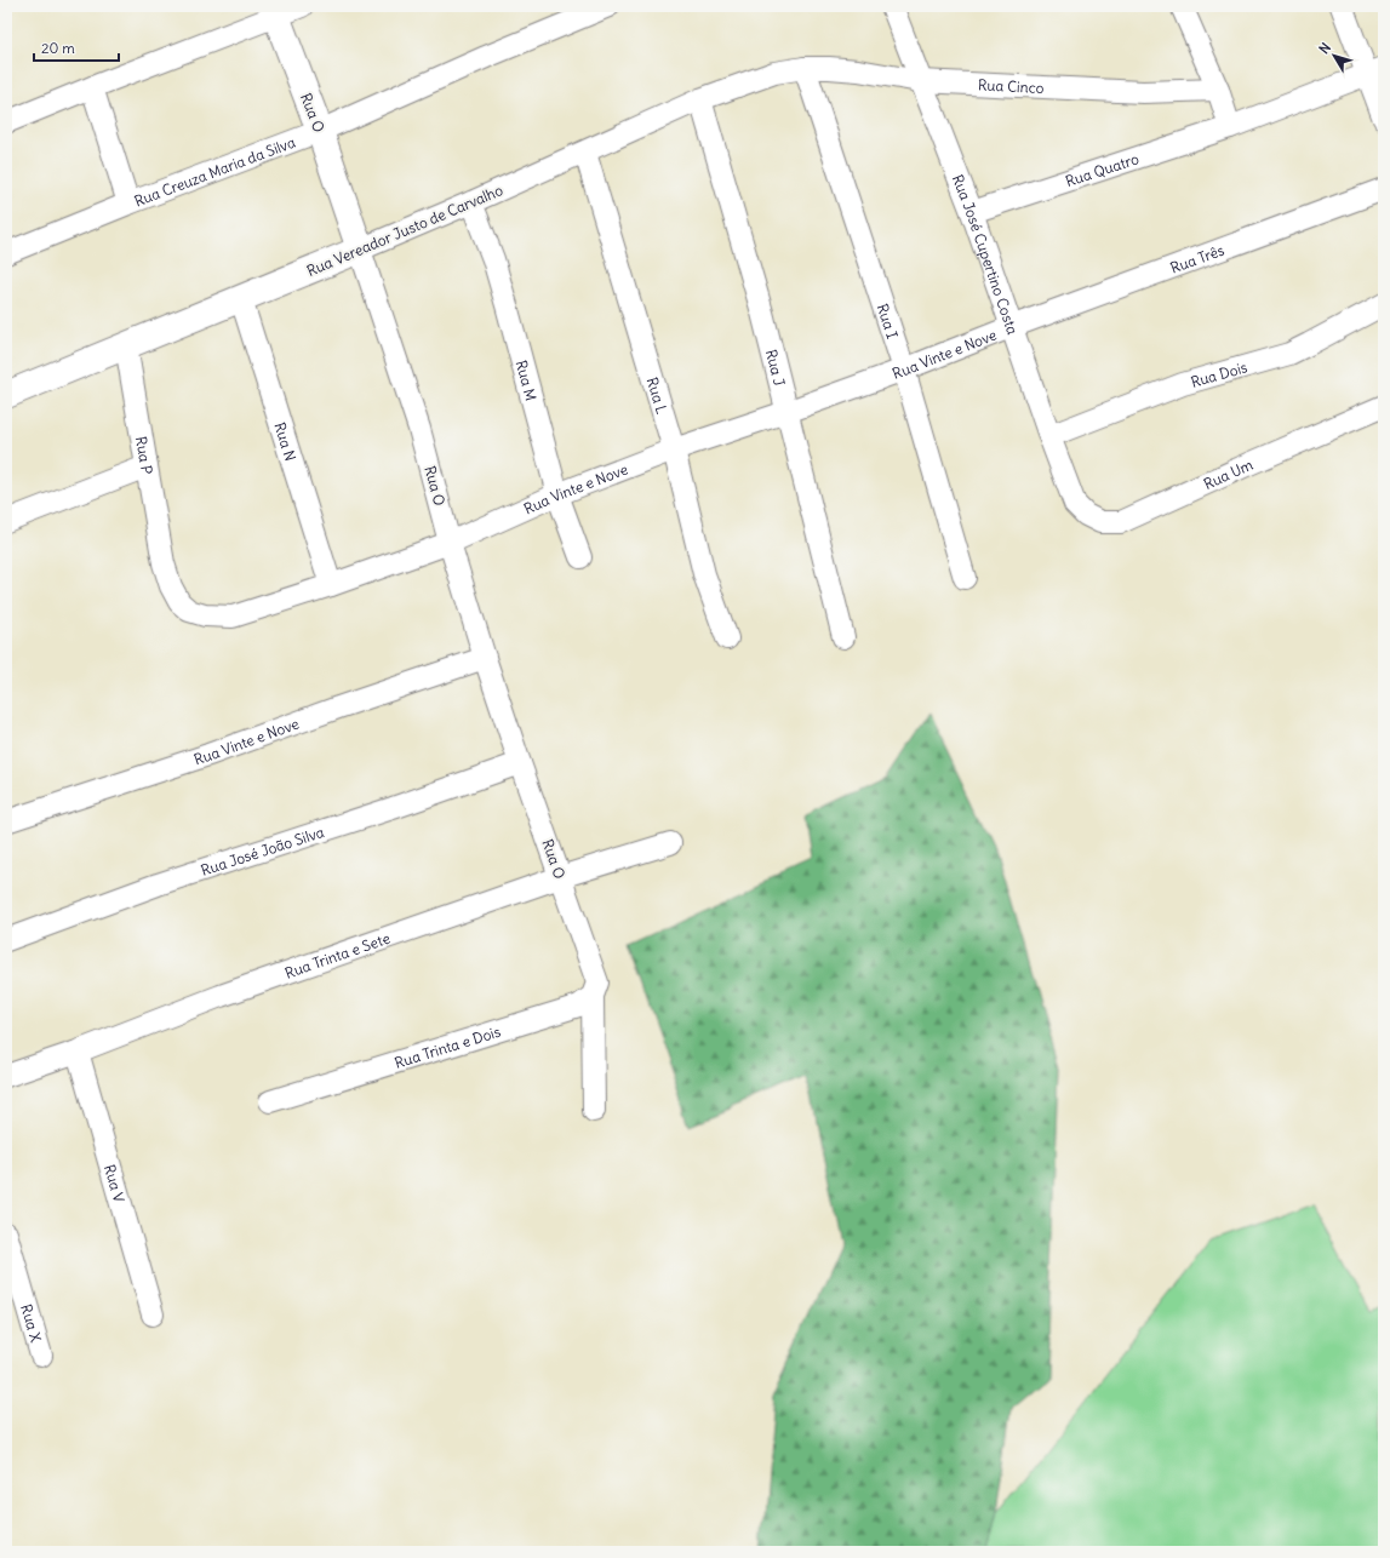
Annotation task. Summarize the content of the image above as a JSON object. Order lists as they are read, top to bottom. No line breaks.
{"streets":{"street":["Rua Cinco","Rua O","Rua Quatro","Rua Creuza Maria da Silva","Rua Vereador Justo de Carvalho","Rua José Cupertino Costa","Rua Três","Rua I","Rua Vinte e Nove","Rua J","Rua Dois","Rua M","Rua L","Rua N","Rua P","Rua Um","Rua José João Silva","Rua Trinta e Sete","Rua Trinta e Dois","Rua V","Rua X"]},"crossings":[["Rua Cinco","Rua Vereador Justo de Carvalho"],["Rua Cinco","Rua José Cupertino Costa"],["Rua Cinco","Rua I"],["Rua O","Rua Creuza Maria da Silva"],["Rua O","Rua Vereador Justo de Carvalho"],["Rua O","Rua Vinte e Nove"],["Rua O","Rua José João Silva"],["Rua O","Rua Trinta e Sete"],["Rua O","Rua Trinta e Dois"],["Rua Quatro","Rua José Cupertino Costa"],["Rua Vereador Justo de Carvalho","Rua I"],["Rua Vereador Justo de Carvalho","Rua J"],["Rua Vereador Justo de Carvalho","Rua M"],["Rua Vereador Justo de Carvalho","Rua L"],["Rua Vereador Justo de Carvalho","Rua N"],["Rua Vereador Justo de Carvalho","Rua P"],["Rua José Cupertino Costa","Rua Três"],["Rua José Cupertino Costa","Rua Vinte e Nove"],["Rua José Cupertino Costa","Rua Dois"],["Rua José Cupertino Costa","Rua Um"],["Rua Três","Rua Vinte e Nove"],["Rua I","Rua Vinte e Nove"],["Rua Vinte e Nove","Rua J"],["Rua Vinte e Nove","Rua M"],["Rua Vinte e Nove","Rua L"],["Rua Vinte e Nove","Rua N"],["Rua Vinte e Nove","Rua P"],["Rua Trinta e Sete","Rua V"]],"scale_bar":"20 m","north":"top left"}
